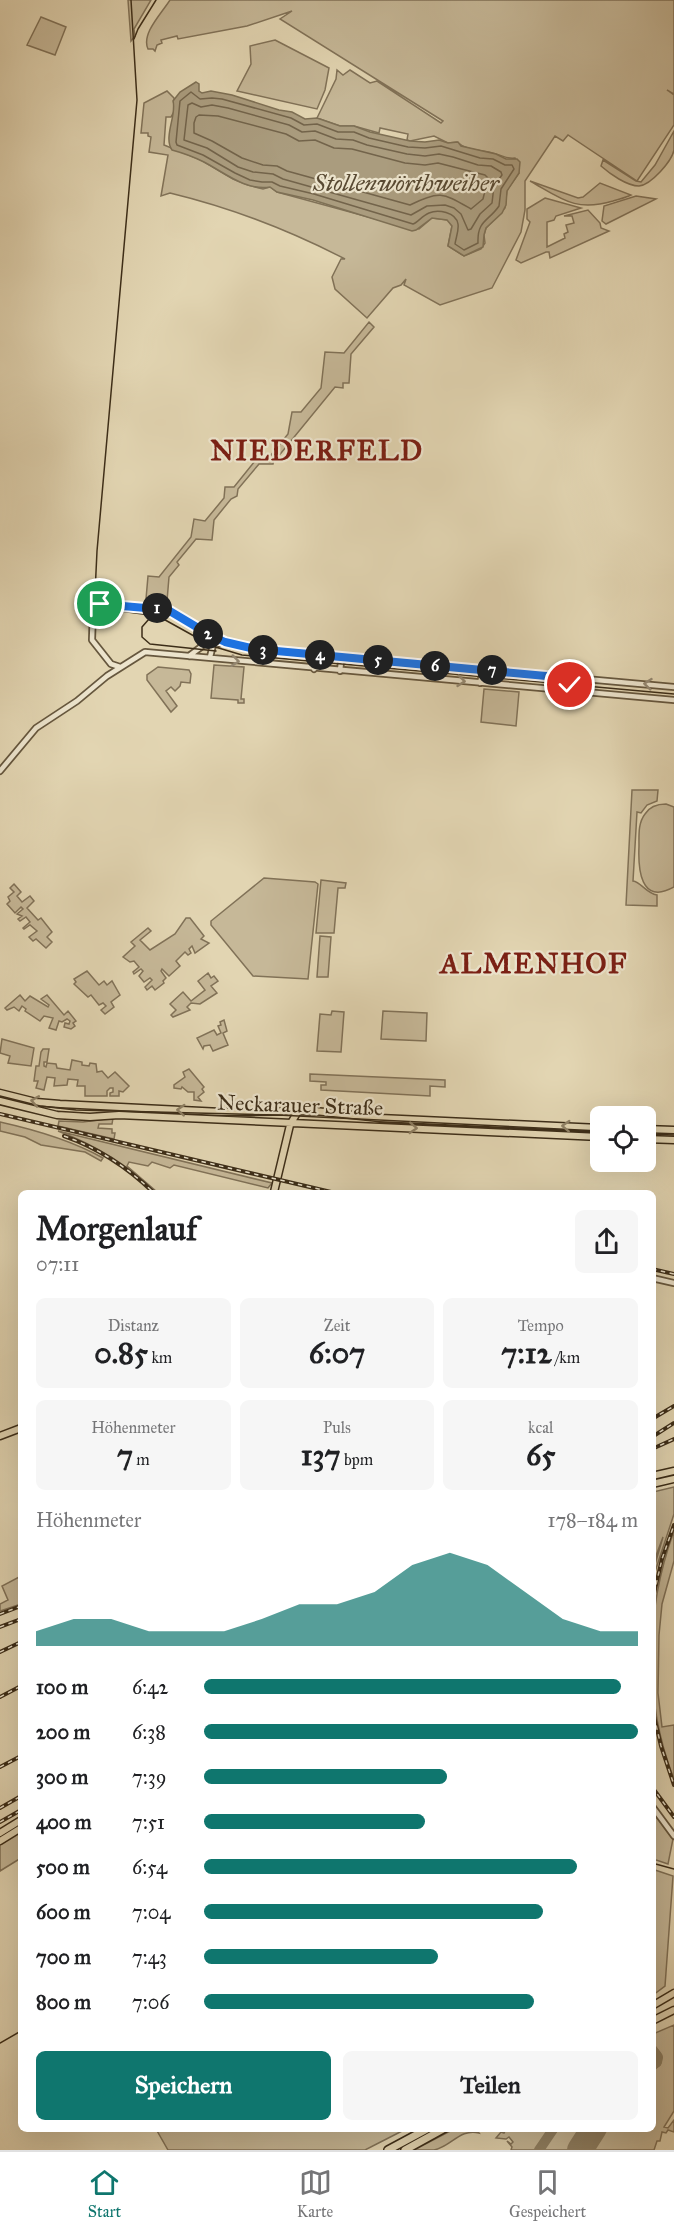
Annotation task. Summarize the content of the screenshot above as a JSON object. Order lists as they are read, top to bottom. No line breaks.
{"streets":{"main road":["Neckarauer Straße"]},"districts":["NIEDERFELD","ALMENHOF"],"water":["Stollenwörthweiher"],"page":{"pins":["1","2","3","4","5","6","7"],"heading":["Morgenlauf","07:11"],"stats":[["Distanz","0.85 km"],["Zeit","6:07"],["Tempo","7:12 /km"],["Höhenmeter","7 m"],["Puls","137 bpm"],["kcal","65"]],"chart":["Höhenmeter","178–184 m"],"list":[{"name":"100 m","note":"6:42"},{"name":"200 m","note":"6:38"},{"name":"300 m","note":"7:39"},{"name":"400 m","note":"7:51"},{"name":"500 m","note":"6:54"},{"name":"600 m","note":"7:04"},{"name":"700 m","note":"7:43"},{"name":"800 m","note":"7:06"}],"buttons":["Speichern","Teilen"],"tabs":["Start","Karte","Gespeichert"]}}
